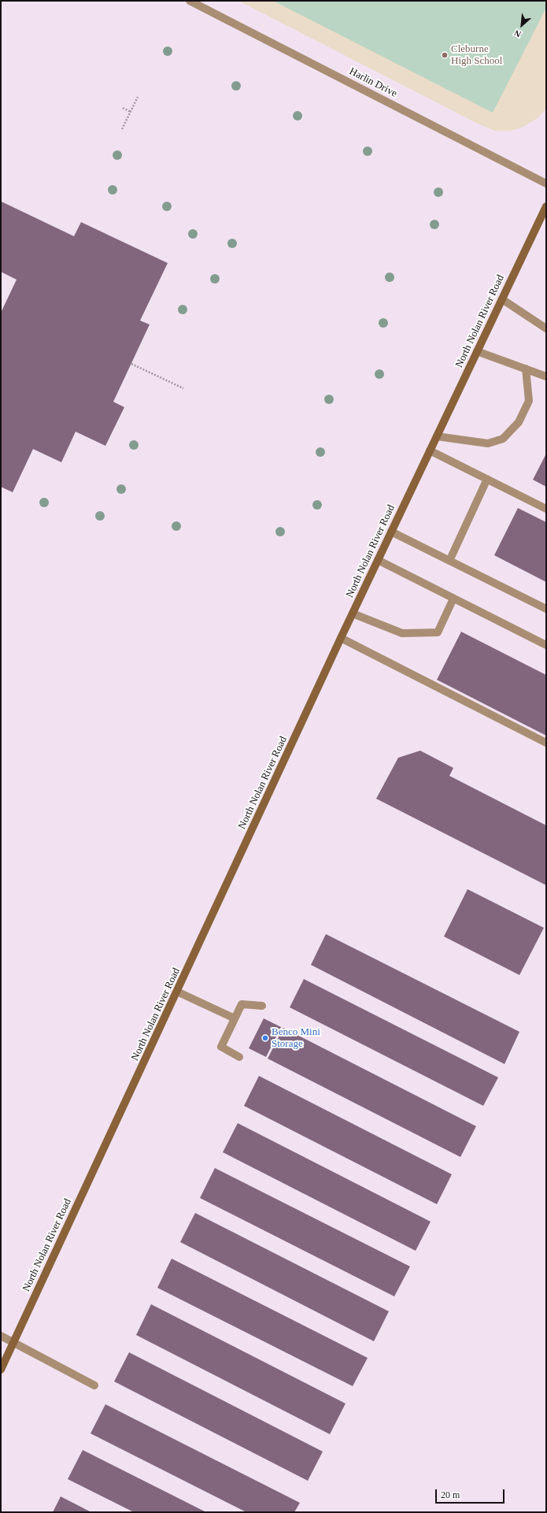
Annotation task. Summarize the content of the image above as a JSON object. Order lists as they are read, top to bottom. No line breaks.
{"streets":{"main road":["North Nolan River Road"],"street":["Harlin Drive"]},"places":["Cleburne High School","Benco Mini Storage"],"scale_bar":"20 m","north":"bottom left"}
